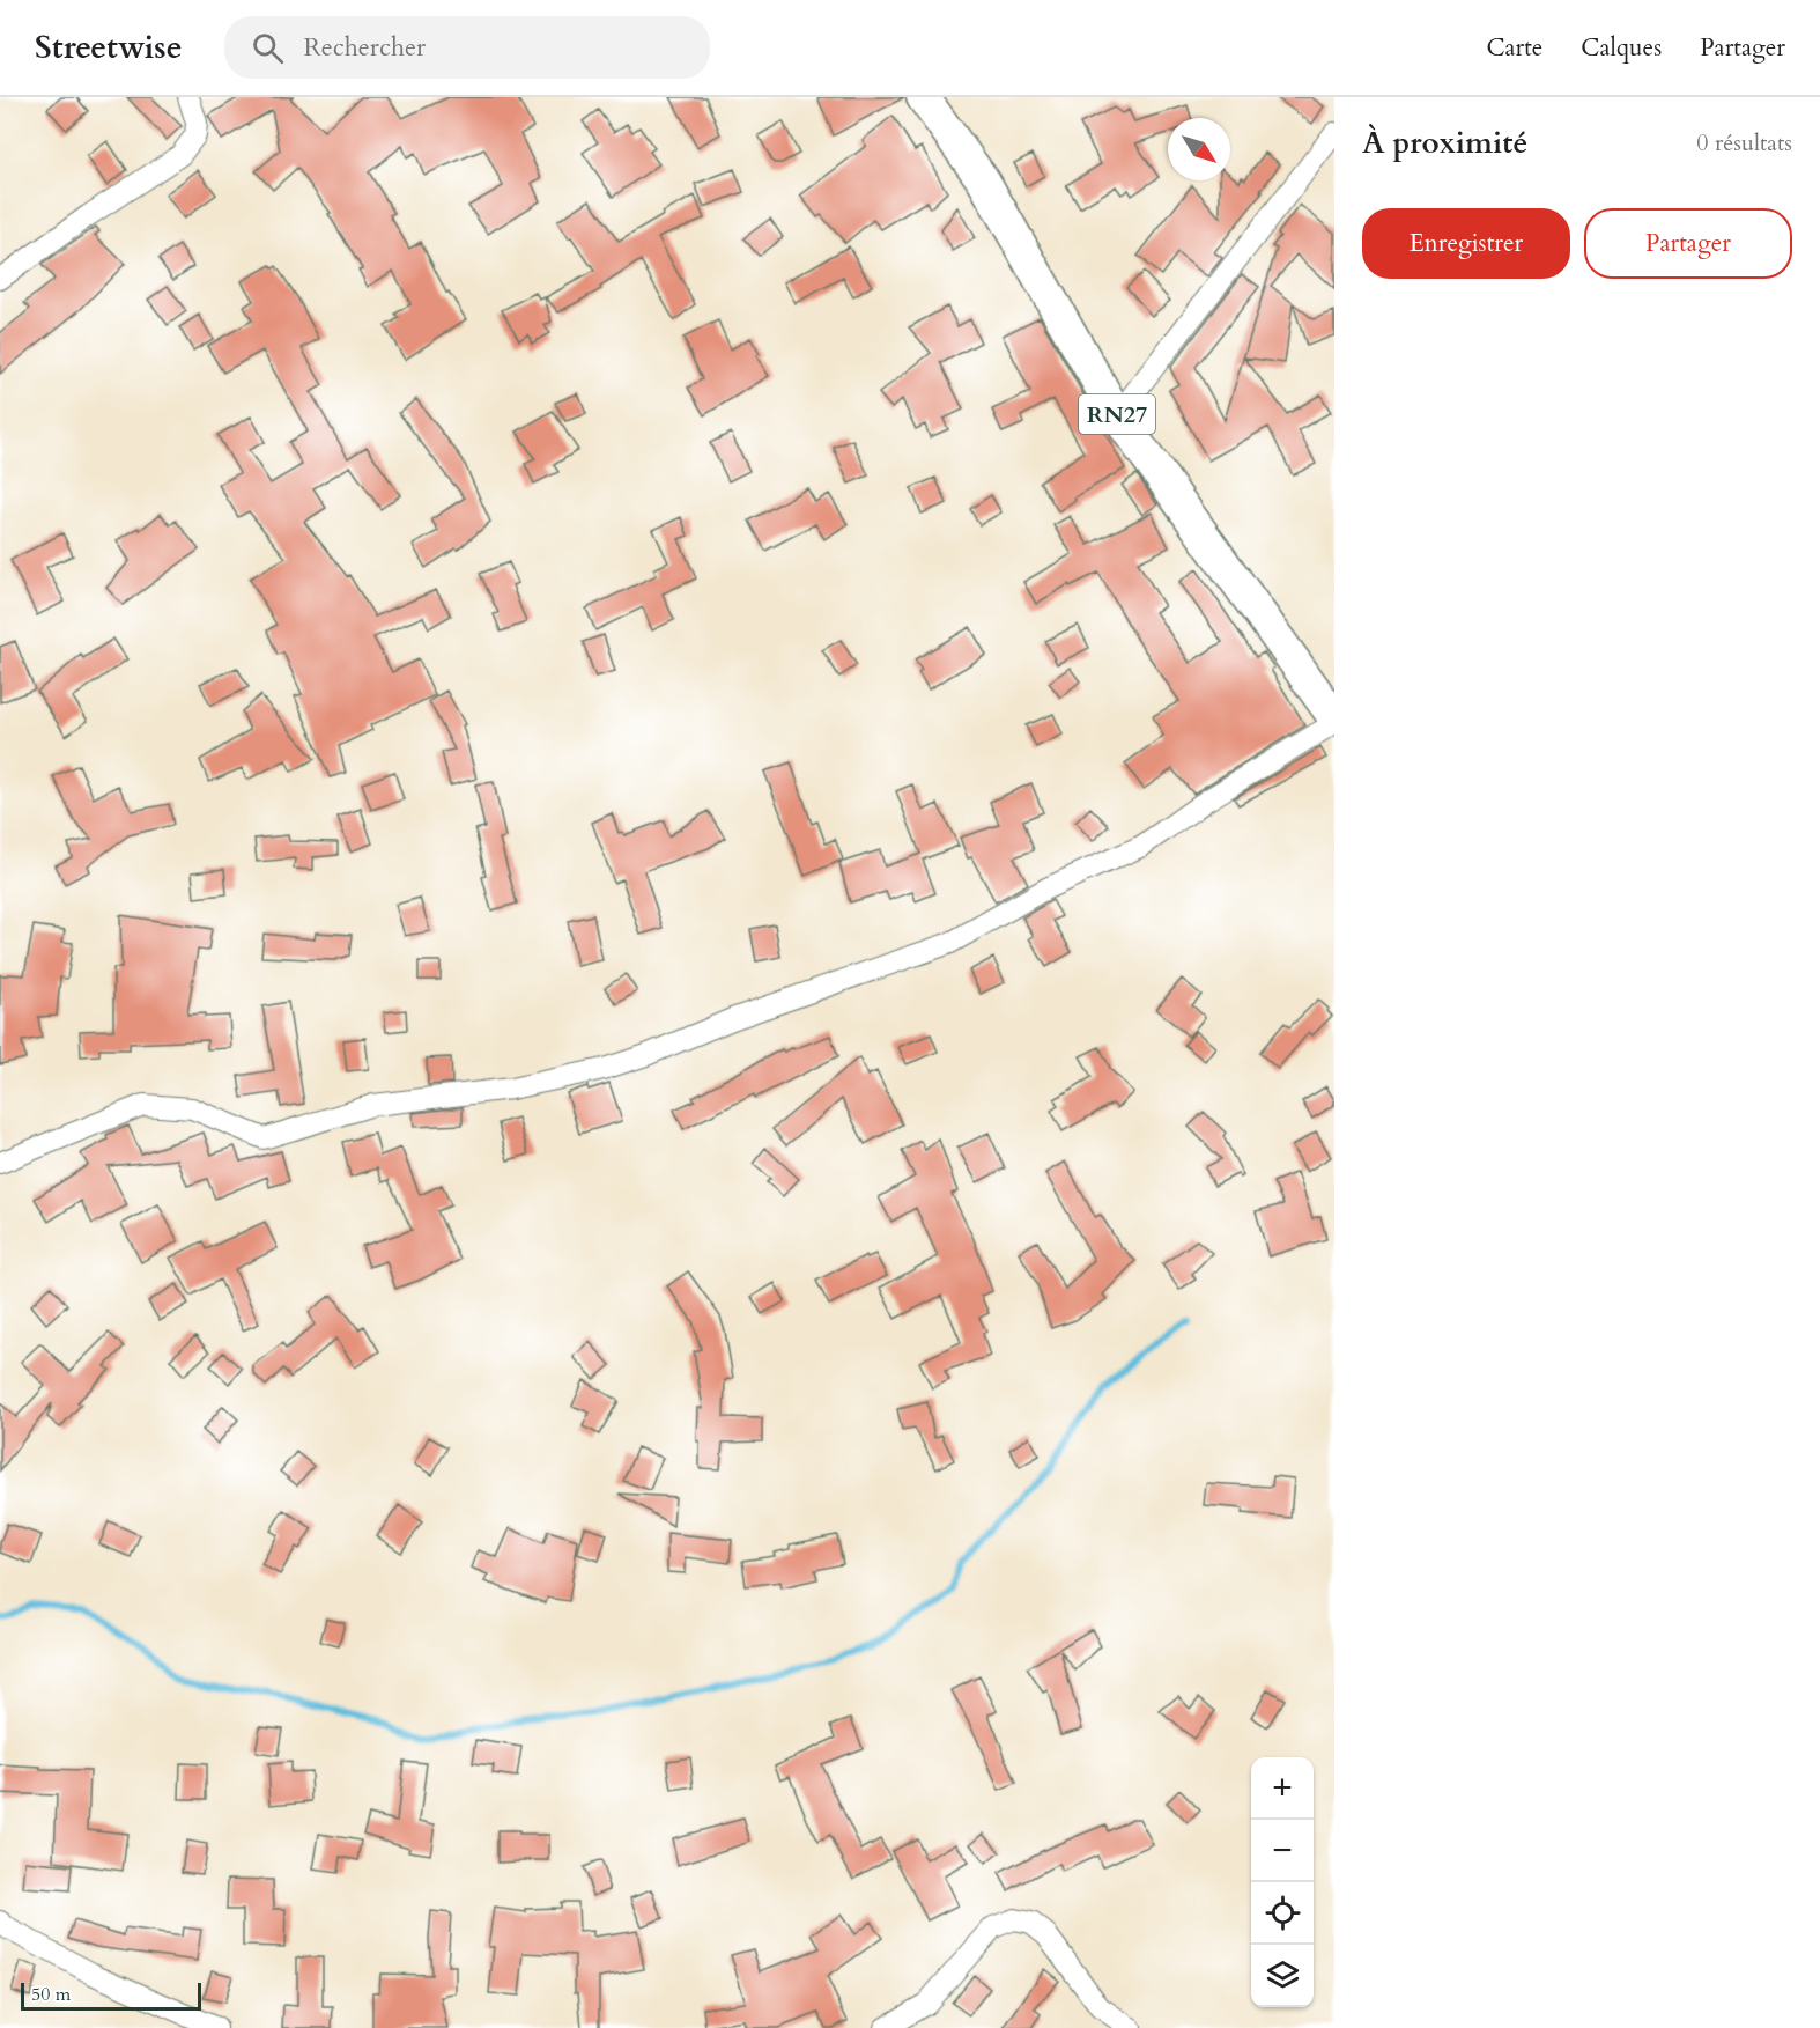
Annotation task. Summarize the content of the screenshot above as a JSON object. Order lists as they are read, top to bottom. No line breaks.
{"streets":{"main road":["RN27"]},"scale_bar":"50 m","north":"bottom right","page":{"header":"Streetwise","search":"Rechercher","nav":["Carte","Calques","Partager"],"heading":["À proximité","0 résultats"],"buttons":["Enregistrer","Partager"],"map_buttons":["+","−"],"scale":"50 m"}}
